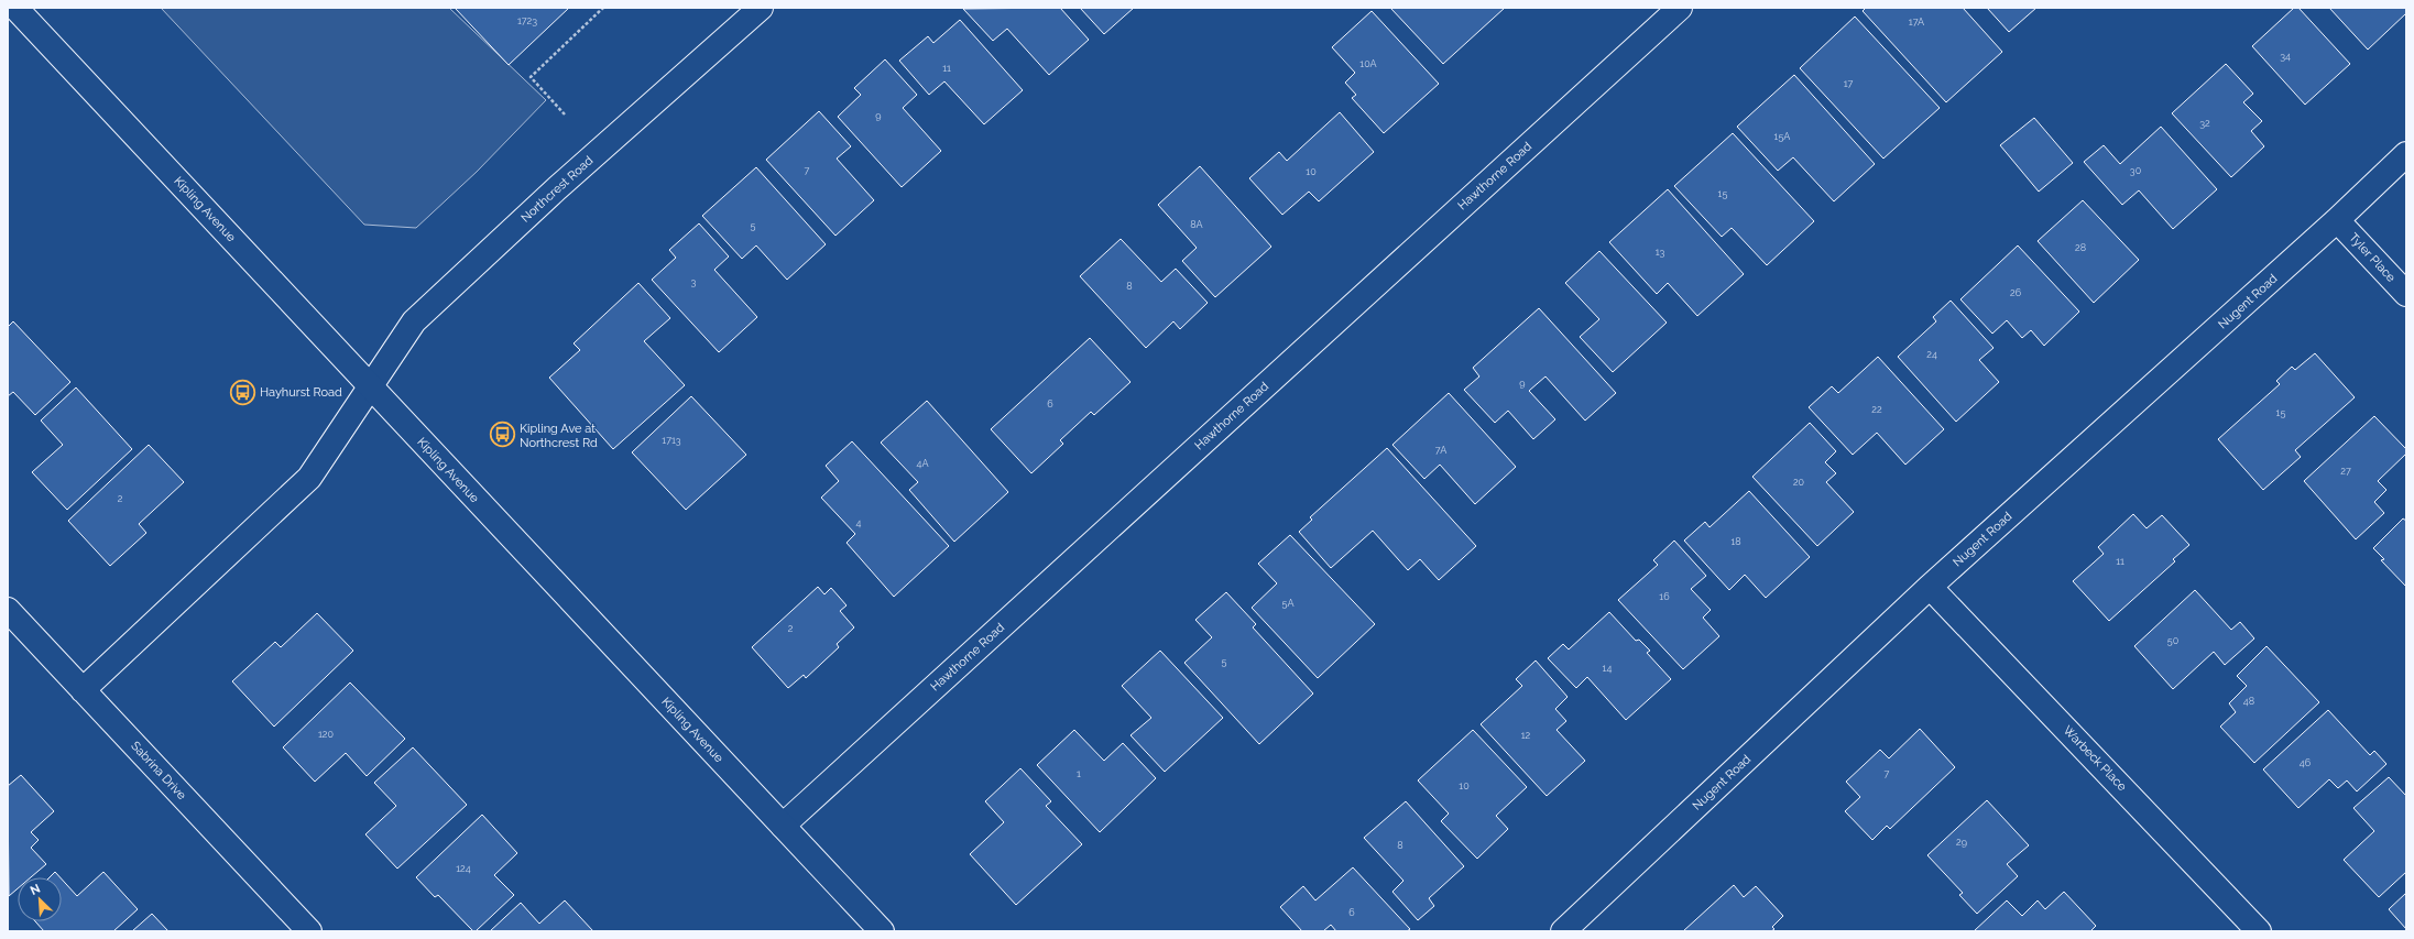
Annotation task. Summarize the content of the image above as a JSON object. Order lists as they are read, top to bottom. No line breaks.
{"streets":{"street":["Hawthorne Road","Northcrest Road","Kipling Avenue","Tyler Place","Nugent Road","Warbeck Place","Sabrina Drive"]},"crossings":[["Hawthorne Road","Kipling Avenue"],["Northcrest Road","Kipling Avenue"],["Tyler Place","Nugent Road"],["Nugent Road","Warbeck Place"]],"places":{"bus stop":["Hayhurst Road","Kipling Ave at Northcrest Rd"]},"house_numbers":["1723","17A","34","10A","11","17","9","32","15A","7","30","10","15","8A","5","28","13","3","8","26","24","9","6","22","15","1713","7A","4A","27","20","2","4","18","11","16","5A","2","50","5","14","48","120","12","46","1","7","10","29","8","124","6"],"north":"top left"}
